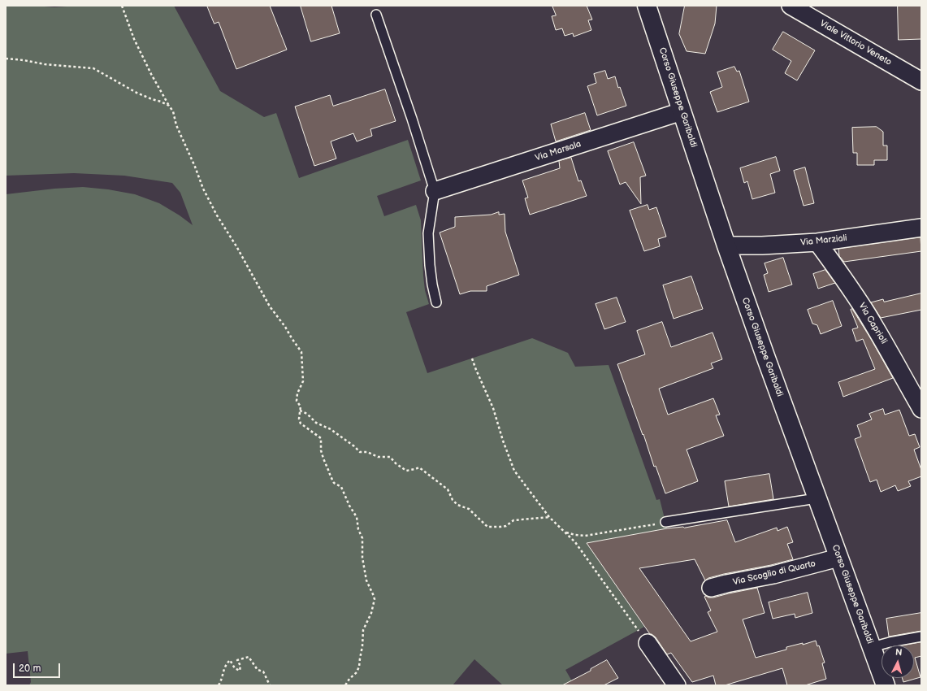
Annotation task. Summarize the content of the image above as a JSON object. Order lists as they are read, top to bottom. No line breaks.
{"streets":{"main road":["Corso Giuseppe Garibaldi"],"street":["Viale Vittorio Veneto","Via Marsala","Via Marziali","Via Caprioli","Via Scoglio di Quarto"]},"crossings":[["Corso Giuseppe Garibaldi","Via Marsala"],["Corso Giuseppe Garibaldi","Via Marziali"],["Corso Giuseppe Garibaldi","Via Scoglio di Quarto"],["Via Marziali","Via Caprioli"]],"scale_bar":"20 m","north":"top"}
